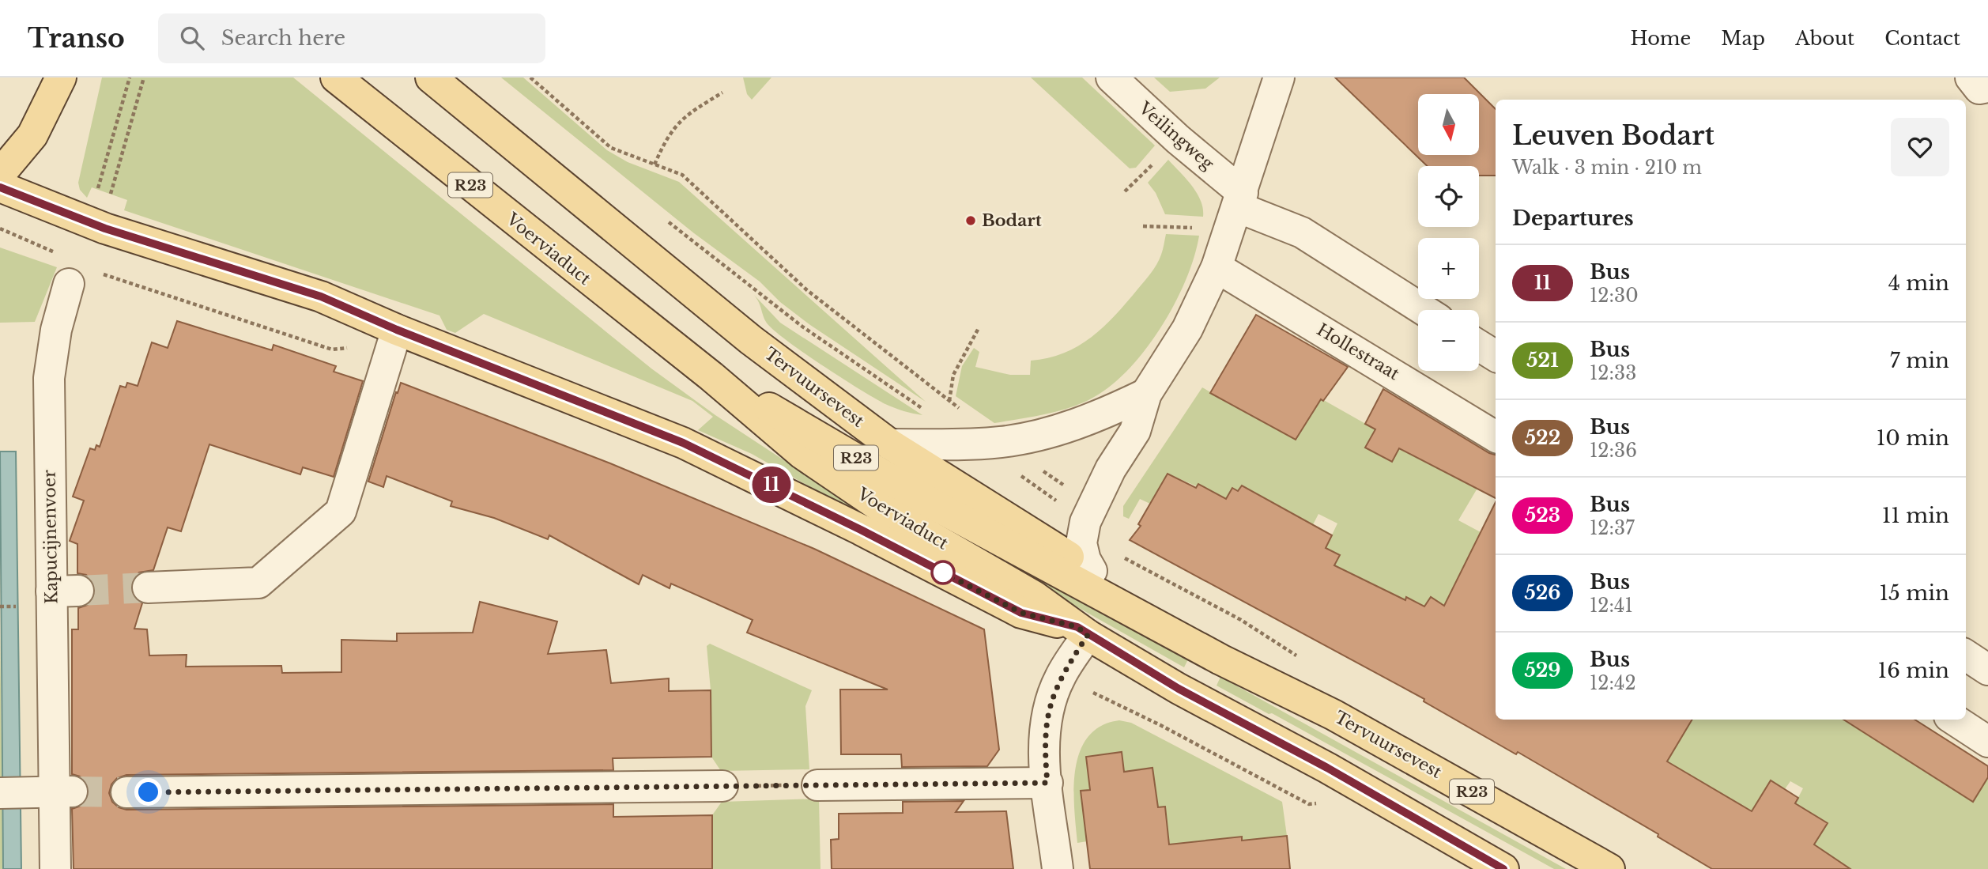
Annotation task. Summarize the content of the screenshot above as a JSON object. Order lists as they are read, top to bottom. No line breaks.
{"streets":{"main road":["R23","Voerviaduct","Tervuursevest"],"street":["Veilingweg","Hollestraat","Kapucijnenvoer"]},"crossings":[["R23","Voerviaduct"],["Voerviaduct","Tervuursevest"]],"places":["Bodart"],"lines":["bus line 11"],"north":"bottom","page":{"header":"Transo","search":"Search here","nav":["Home","Map","About","Contact"],"on_map":"11","map_buttons":["+","−"],"heading":[["Leuven Bodart","Walk · 3 min · 210 m"],"Departures"],"list":[{"mark":"11","name":"Bus","note":"12:30","value":"4 min"},{"mark":"521","name":"Bus","note":"12:33","value":"7 min"},{"mark":"522","name":"Bus","note":"12:36","value":"10 min"},{"mark":"523","name":"Bus","note":"12:37","value":"11 min"},{"mark":"526","name":"Bus","note":"12:41","value":"15 min"},{"mark":"529","name":"Bus","note":"12:42","value":"16 min"}]}}
